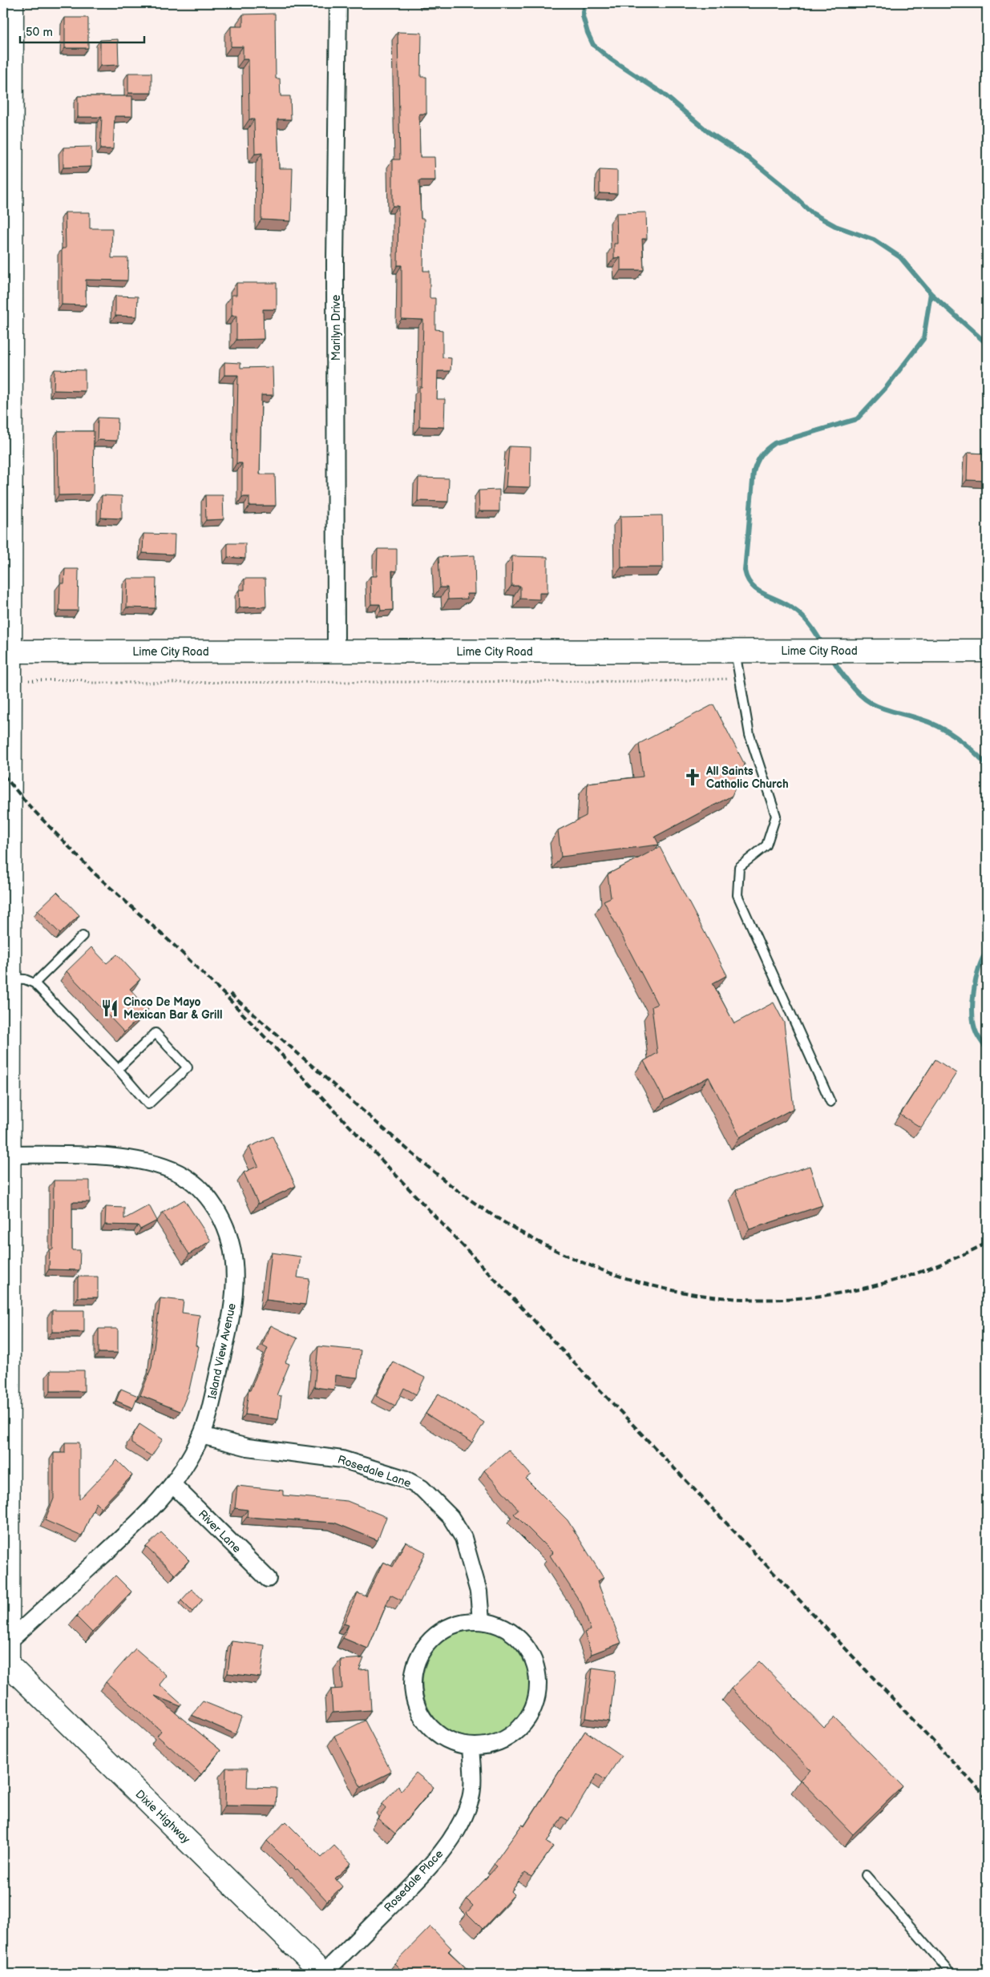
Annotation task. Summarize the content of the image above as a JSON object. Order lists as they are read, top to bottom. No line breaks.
{"streets":{"street":["Marilyn Drive","Lime City Road","Island View Avenue","Rosedale Lane","River Lane","Dixie Highway","Rosedale Place"]},"crossings":[["Marilyn Drive","Lime City Road"],["Island View Avenue","Rosedale Lane"],["Island View Avenue","River Lane"],["Island View Avenue","Dixie Highway"],["Rosedale Lane","Rosedale Place"],["Dixie Highway","Rosedale Place"]],"places":{"church":["All Saints Catholic Church"],"restaurant":["Cinco De Mayo Mexican Bar & Grill"]},"scale_bar":"50 m"}
